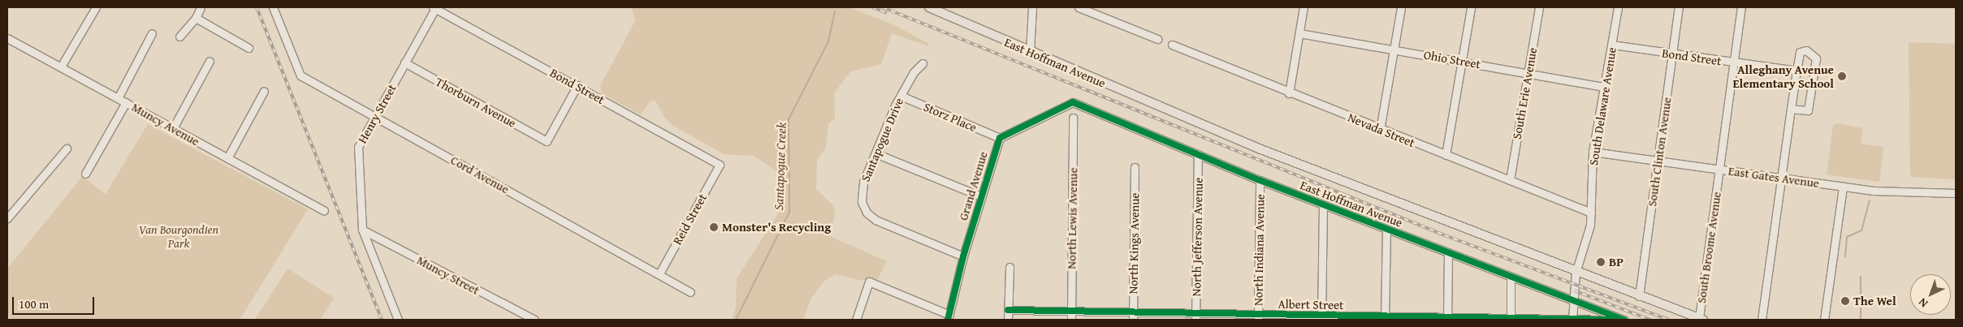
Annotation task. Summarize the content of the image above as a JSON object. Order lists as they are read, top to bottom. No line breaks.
{"streets":{"main road":["East Hoffman Avenue"],"street":["Bond Street","Ohio Street","South Erie Avenue","Thorburn Avenue","South Delaware Avenue","Henry Street","Storz Place","Muncy Avenue","Nevada Street","Santapogue Drive","South Clinton Avenue","Cord Avenue","East Gates Avenue","Grand Avenue","North Lewis Avenue","Reid Street","North Jefferson Avenue","North Kings Avenue","South Broome Avenue","North Indiana Avenue","Muncy Street","Albert Street"]},"crossings":[["Bond Street","Thorburn Avenue"],["Bond Street","South Delaware Avenue"],["Bond Street","Henry Street"],["Bond Street","South Clinton Avenue"],["Bond Street","Reid Street"],["Bond Street","South Broome Avenue"],["Ohio Street","South Erie Avenue"],["Ohio Street","South Delaware Avenue"],["East Hoffman Avenue","South Delaware Avenue"],["East Hoffman Avenue","South Clinton Avenue"],["East Hoffman Avenue","Grand Avenue"],["East Hoffman Avenue","North Jefferson Avenue"],["East Hoffman Avenue","South Broome Avenue"],["East Hoffman Avenue","North Indiana Avenue"],["South Erie Avenue","Nevada Street"],["Thorburn Avenue","Henry Street"],["South Delaware Avenue","Nevada Street"],["South Delaware Avenue","East Gates Avenue"],["South Delaware Avenue","Albert Street"],["Henry Street","Cord Avenue"],["Henry Street","Muncy Street"],["Storz Place","Santapogue Drive"],["Storz Place","Grand Avenue"],["Santapogue Drive","Grand Avenue"],["South Clinton Avenue","East Gates Avenue"],["Cord Avenue","Reid Street"],["East Gates Avenue","South Broome Avenue"],["North Lewis Avenue","Albert Street"],["North Jefferson Avenue","Albert Street"],["North Kings Avenue","Albert Street"],["North Indiana Avenue","Albert Street"]],"water":["Santapogue Creek"],"parks":["Van Bourgondien Park"],"places":["Alleghany Avenue Elementary School","Monster's Recycling","BP","The Wel"],"scale_bar":"100 m","north":"bottom left"}
